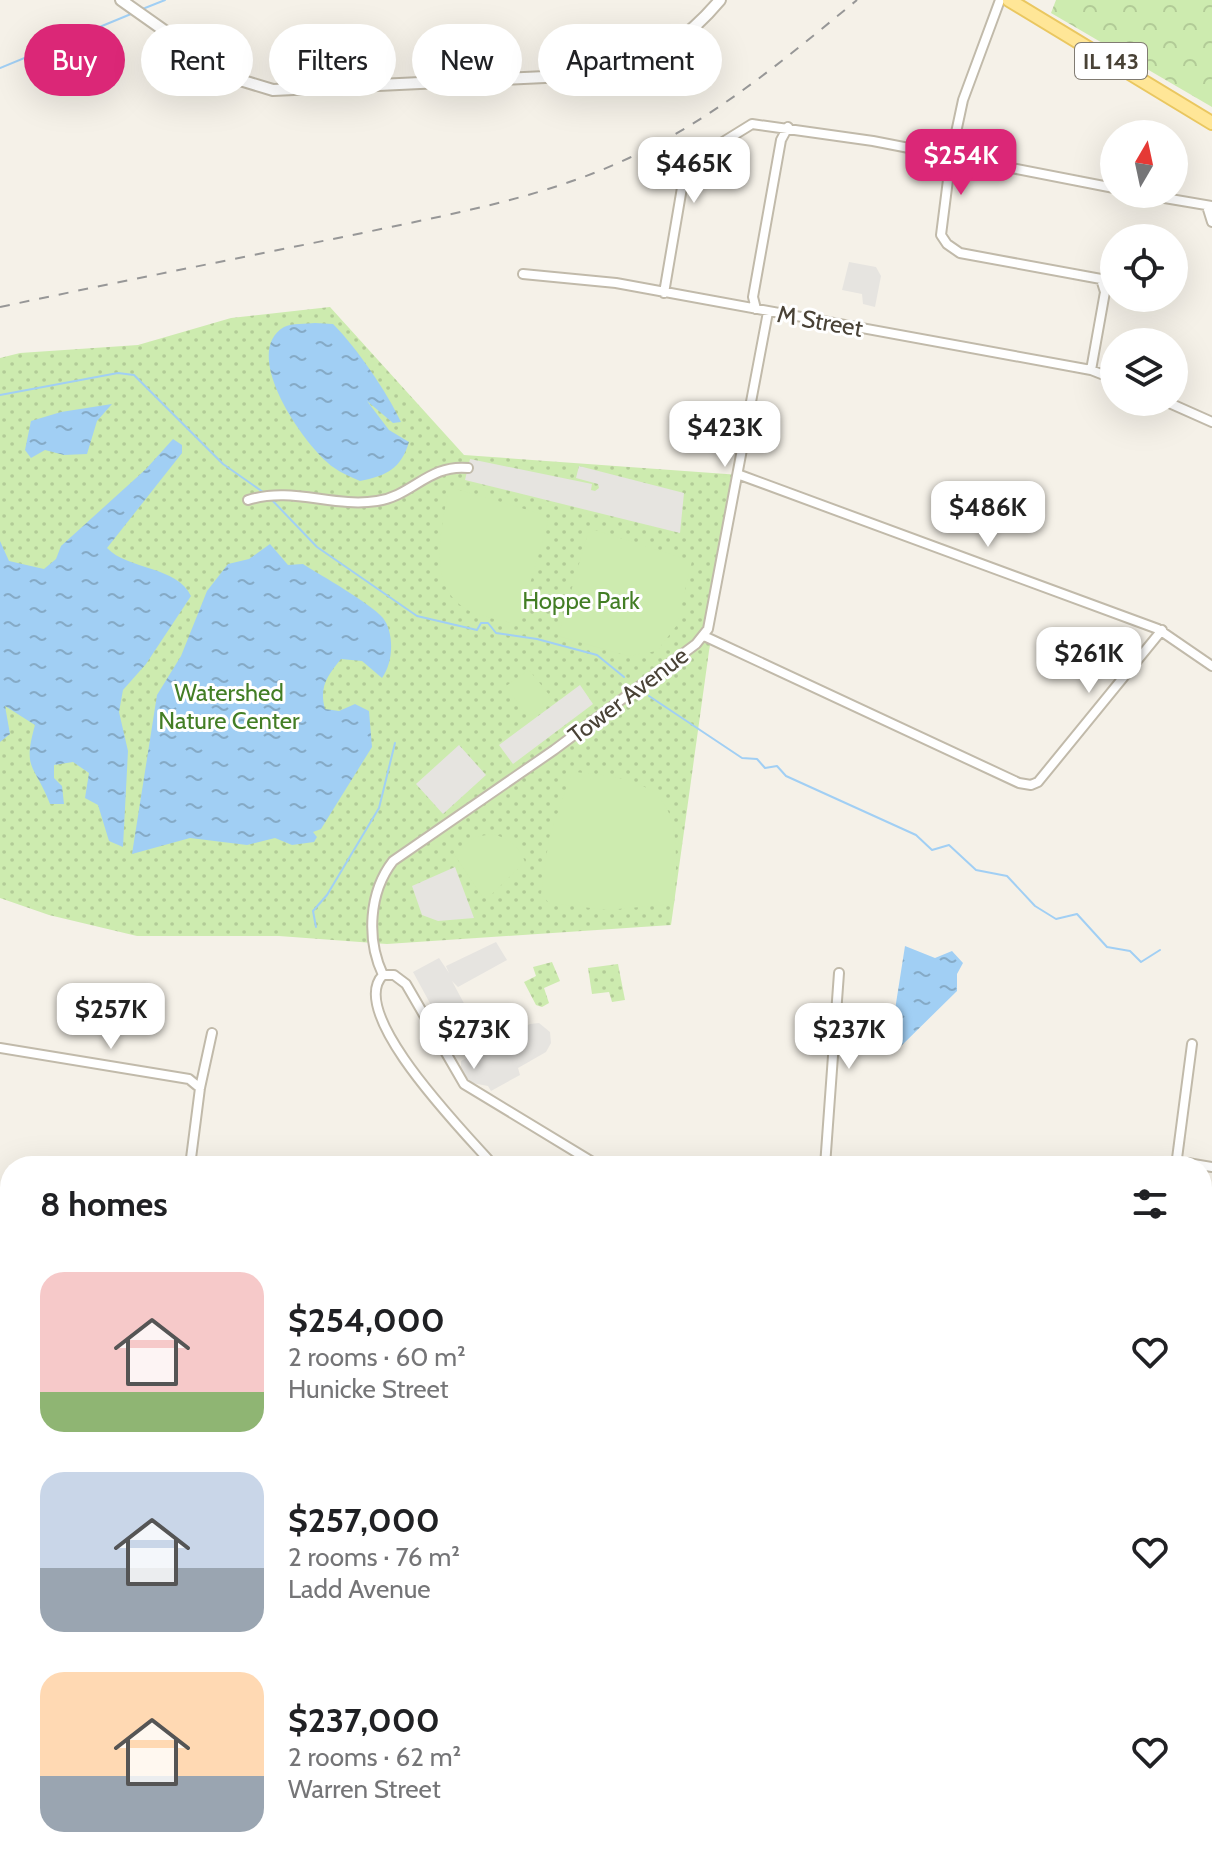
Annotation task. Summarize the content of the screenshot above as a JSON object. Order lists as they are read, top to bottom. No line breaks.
{"streets":{"main road":["IL 143"],"street":["M Street","Tower Avenue"]},"parks":["Hoppe Park","Watershed Nature Center"],"north":"top","page":{"chip":["Buy","Rent","Filters","New","Apartment"],"price":["$254K","$465K","$423K","$486K","$261K","$257K","$273K","$237K"],"heading":"8 homes","list":[{"name":"$254,000","note":"2 rooms · 60 m² · Hunicke Street"},{"name":"$257,000","note":"2 rooms · 76 m² · Ladd Avenue"},{"name":"$237,000","note":"2 rooms · 62 m² · Warren Street"}]}}
